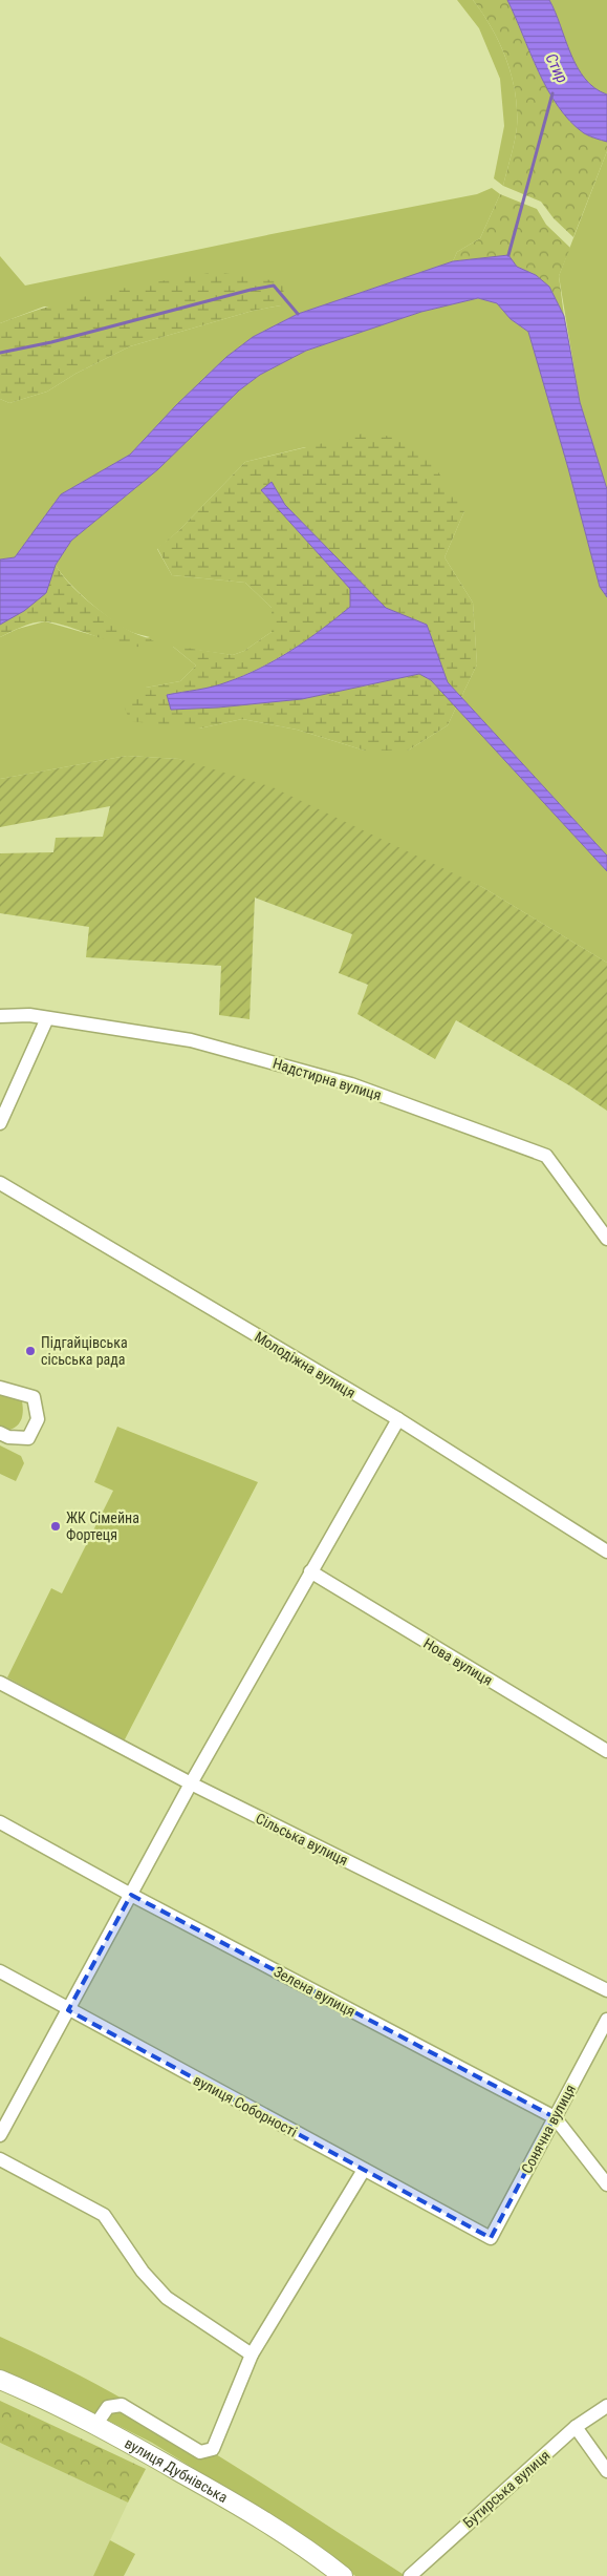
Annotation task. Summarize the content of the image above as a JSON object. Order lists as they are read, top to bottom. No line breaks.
{"streets":{"highway":["вулиця Дубнівська"],"street":["Надстирна вулиця","Молодіжна вулиця","Нова вулиця","Сільська вулиця","Зелена вулиця","вулиця Соборності","Сонячна вулиця","Бутирська вулиця"]},"crossings":[["Зелена вулиця","Сонячна вулиця"],["вулиця Соборності","Сонячна вулиця"]],"water":["Стир"],"places":["Підгайцівська сісьська рада","ЖК Сімейна Фортеця"]}
